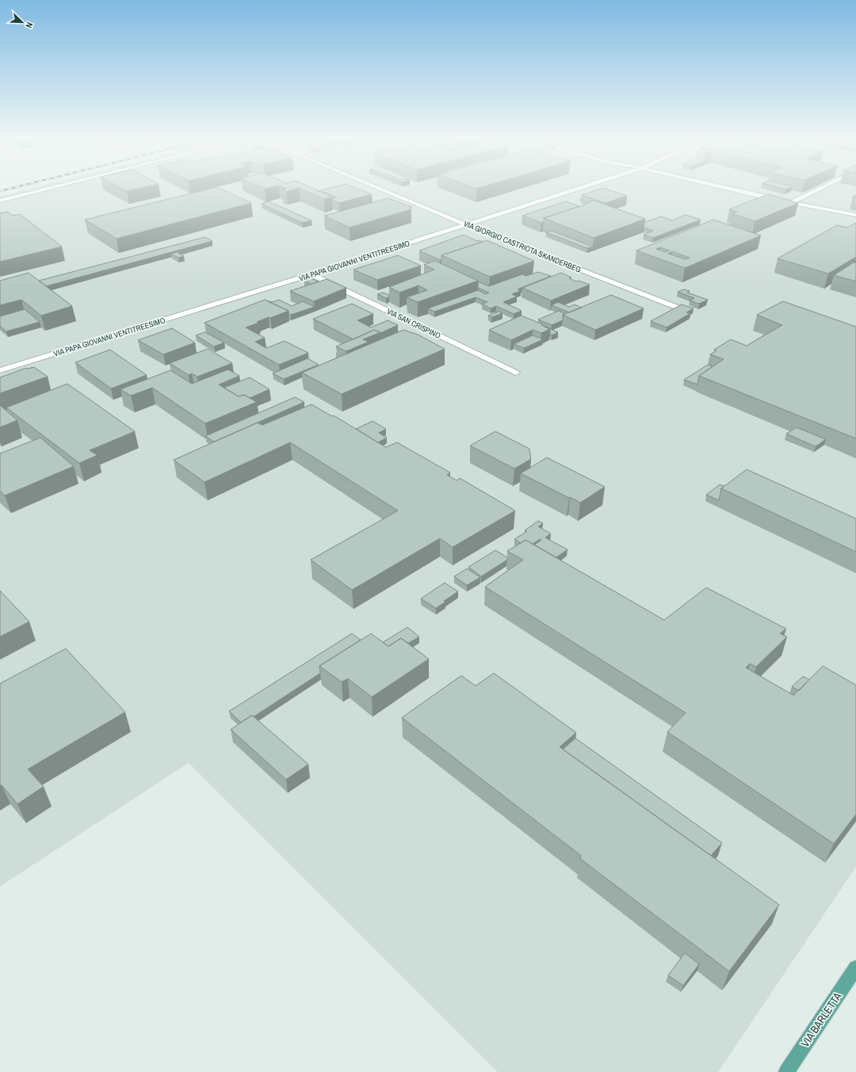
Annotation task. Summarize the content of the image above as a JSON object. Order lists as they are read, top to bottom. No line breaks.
{"streets":{"main road":["VIA BARLETTA"],"street":["VIA GIORGIO CASTRIOTA SKANDERBEG","VIA PAPA GIOVANNI VENTITREESIMO","VIA SAN CRISPINO"]},"crossings":[["VIA GIORGIO CASTRIOTA SKANDERBEG","VIA PAPA GIOVANNI VENTITREESIMO"],["VIA PAPA GIOVANNI VENTITREESIMO","VIA SAN CRISPINO"]],"north":"bottom right"}
